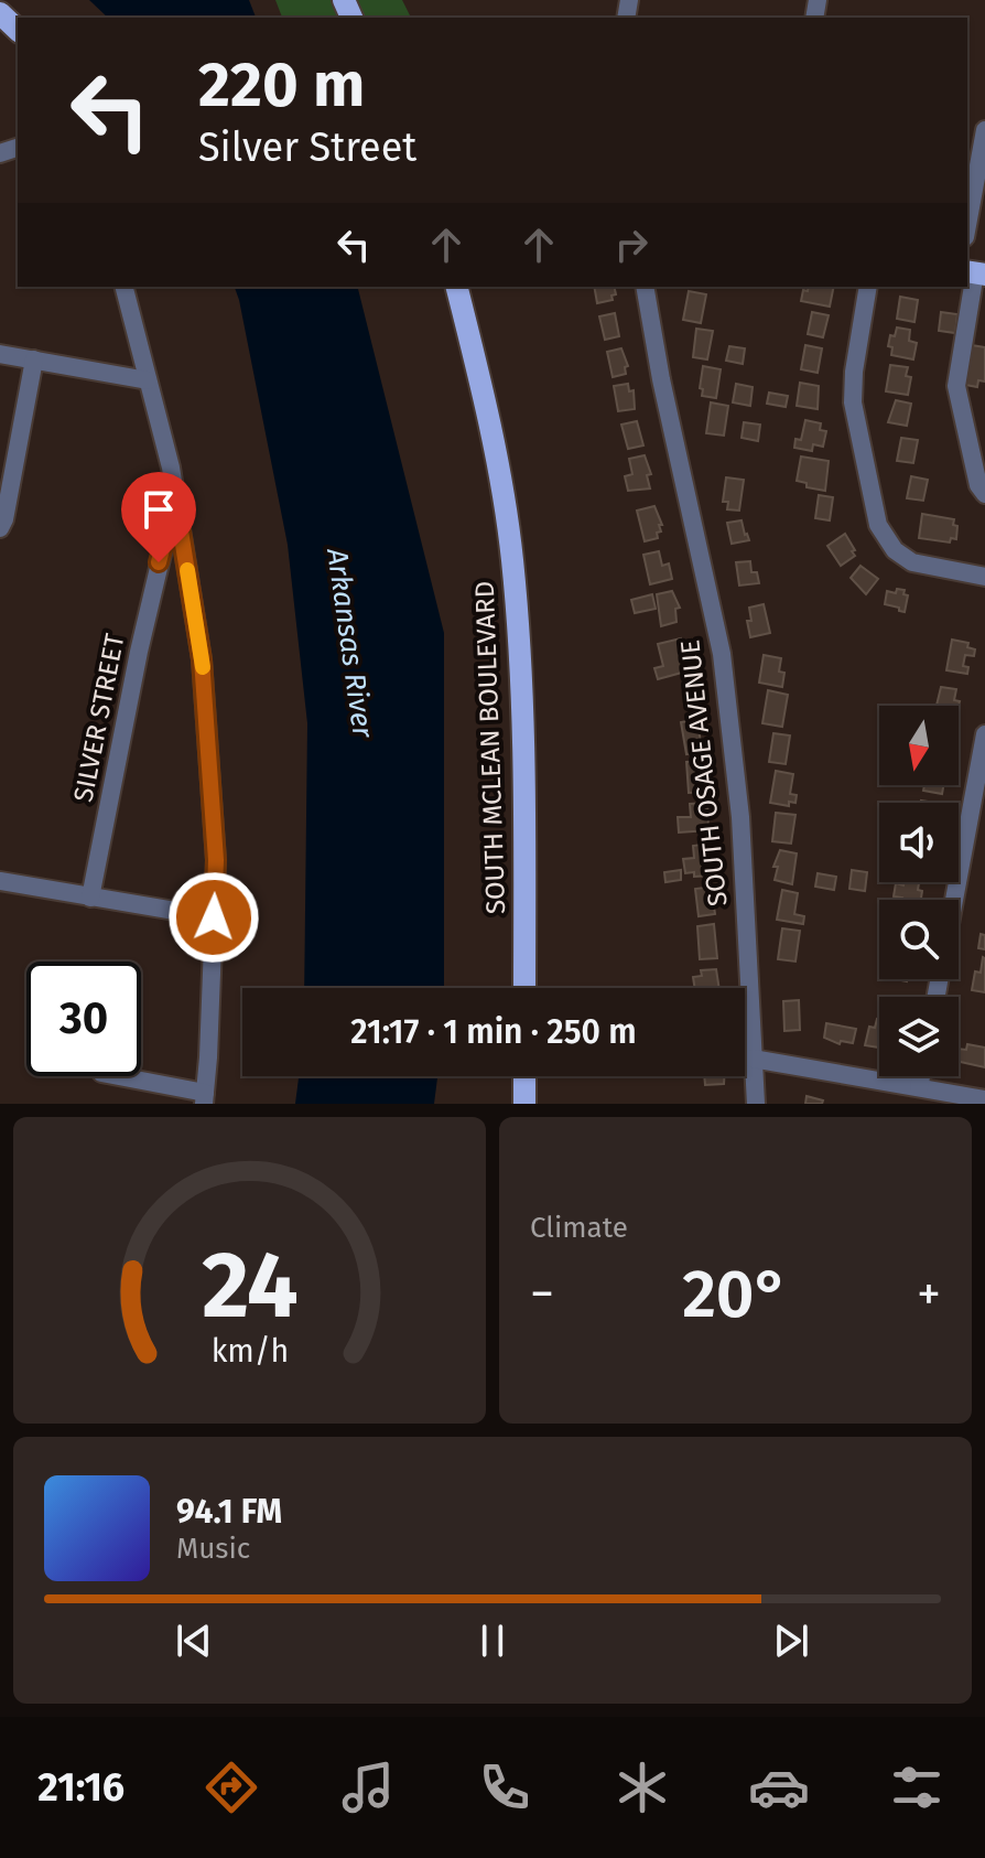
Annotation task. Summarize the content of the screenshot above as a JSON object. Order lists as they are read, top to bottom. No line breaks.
{"streets":{"main road":["SOUTH MCLEAN BOULEVARD"],"street":["SILVER STREET","SOUTH OSAGE AVENUE"]},"water":["Arkansas River"],"north":"bottom","page":{"turn":["220 m","Silver Street"],"limit":"30","trip":"21:17 · 1 min · 250 m","tile":"Climate","heat":["−","20°","+"],"song":["94.1 FM","Music"],"tabs":"21:16","gauge":["24","km/h"]}}
